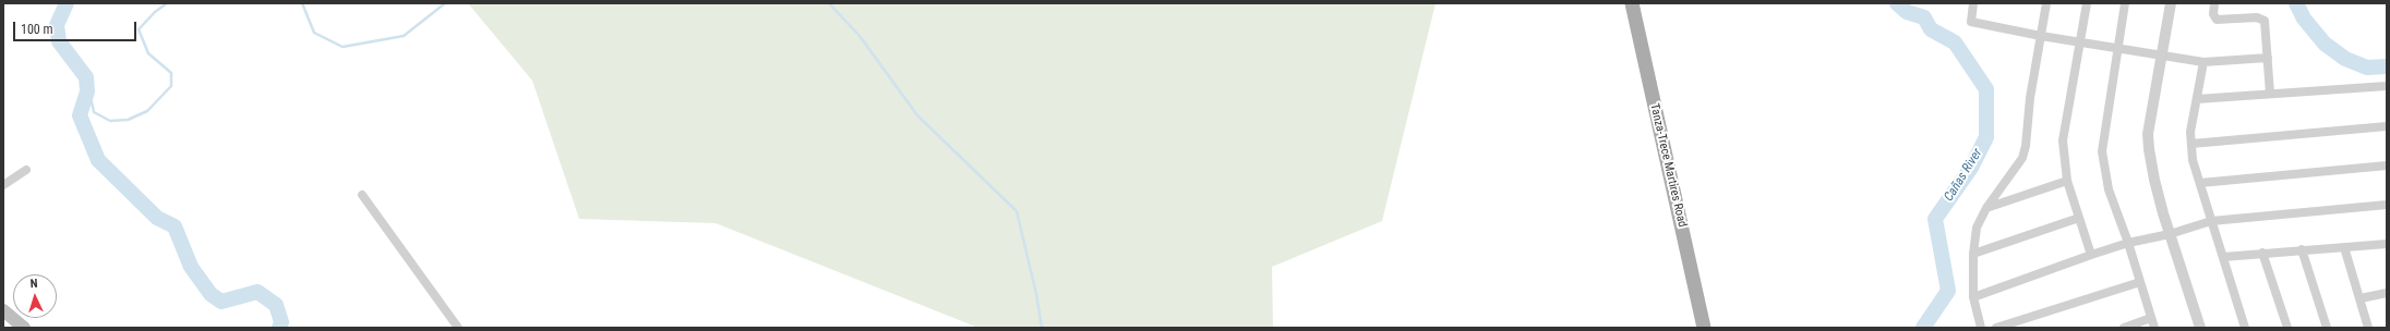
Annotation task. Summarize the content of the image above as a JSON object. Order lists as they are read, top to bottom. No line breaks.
{"streets":{"main road":["Tanza-Trece Martires Road"]},"water":["Cañas River"],"scale_bar":"100 m","north":"top"}
